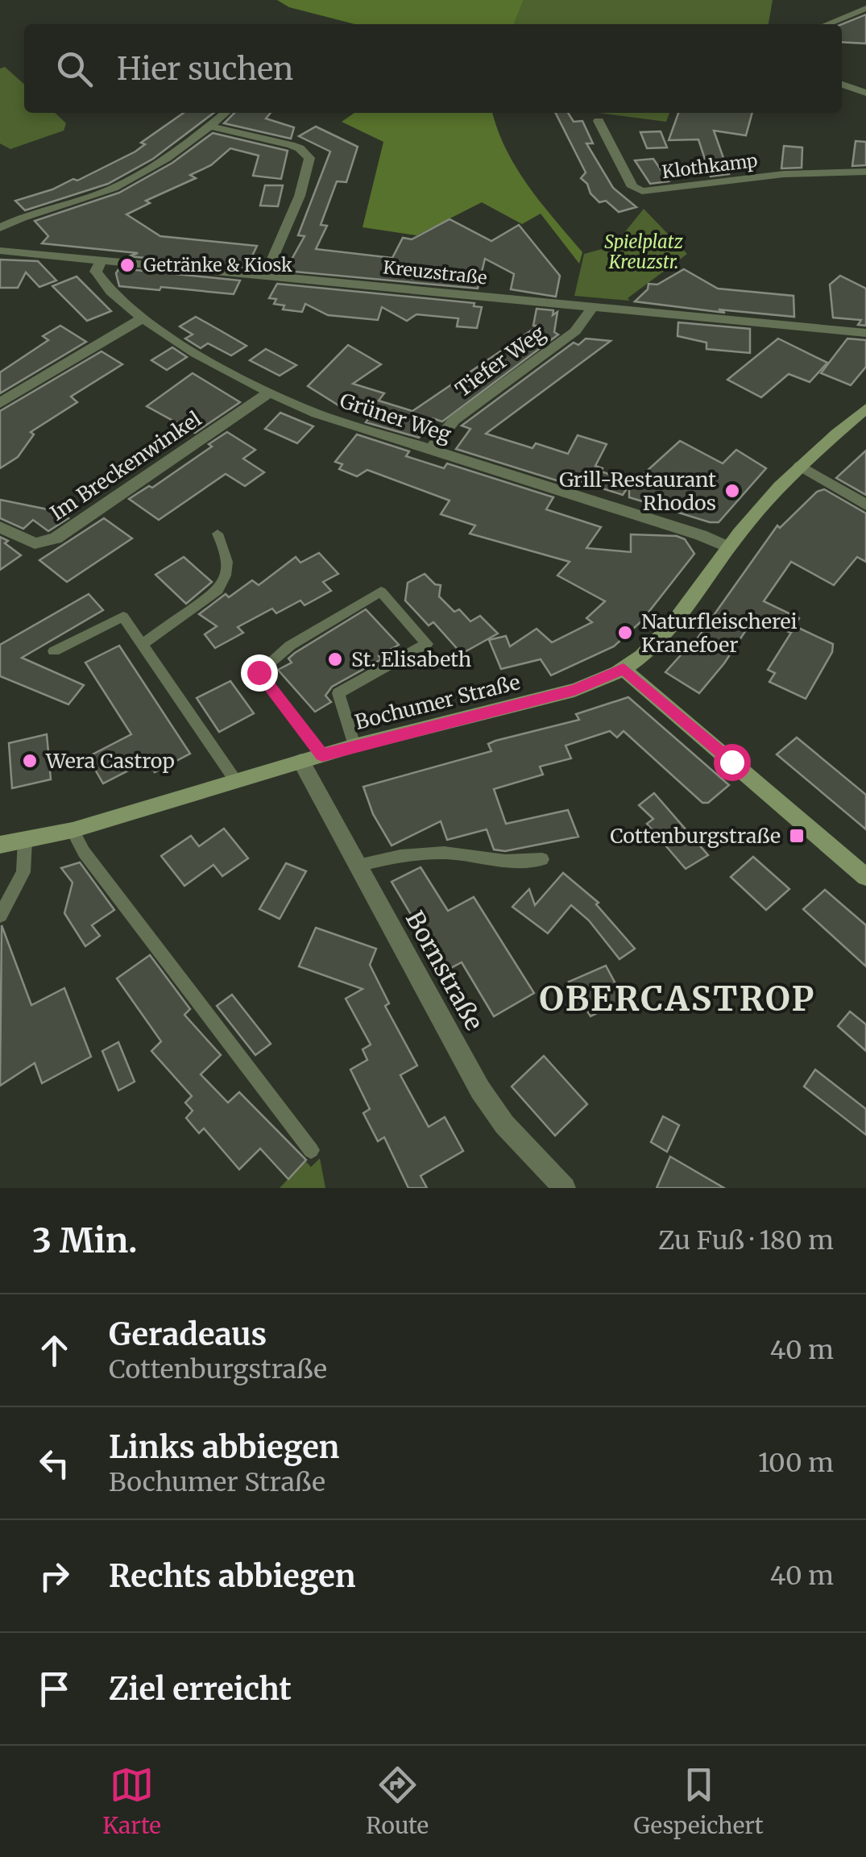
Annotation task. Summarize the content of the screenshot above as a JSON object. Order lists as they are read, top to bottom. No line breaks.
{"streets":{"main road":["Bochumer Straße"],"street":["Klothkamp","Kreuzstraße","Tiefer Weg","Grüner Weg","Im Breckenwinkel","Bornstraße"]},"crossings":[["Kreuzstraße","Tiefer Weg"],["Kreuzstraße","Grüner Weg"],["Tiefer Weg","Grüner Weg"],["Grüner Weg","Im Breckenwinkel"],["Grüner Weg","Bochumer Straße"],["Bochumer Straße","Bornstraße"]],"districts":["OBERCASTROP"],"parks":["Spielplatz Kreuzstr."],"places":{"other":["Getränke & Kiosk","Grill-Restaurant Rhodos","Naturfleischerei Kranefoer","St. Elisabeth","Wera Castrop"],"transit":["Cottenburgstraße"]},"page":{"search":"Hier suchen","heading":["3 Min.","Zu Fuß · 180 m"],"list":[["Geradeaus","Cottenburgstraße","40 m"],["Links abbiegen","Bochumer Straße","100 m"],["Rechts abbiegen","40 m"],"Ziel erreicht"],"nav":["Karte","Route","Gespeichert"]}}
